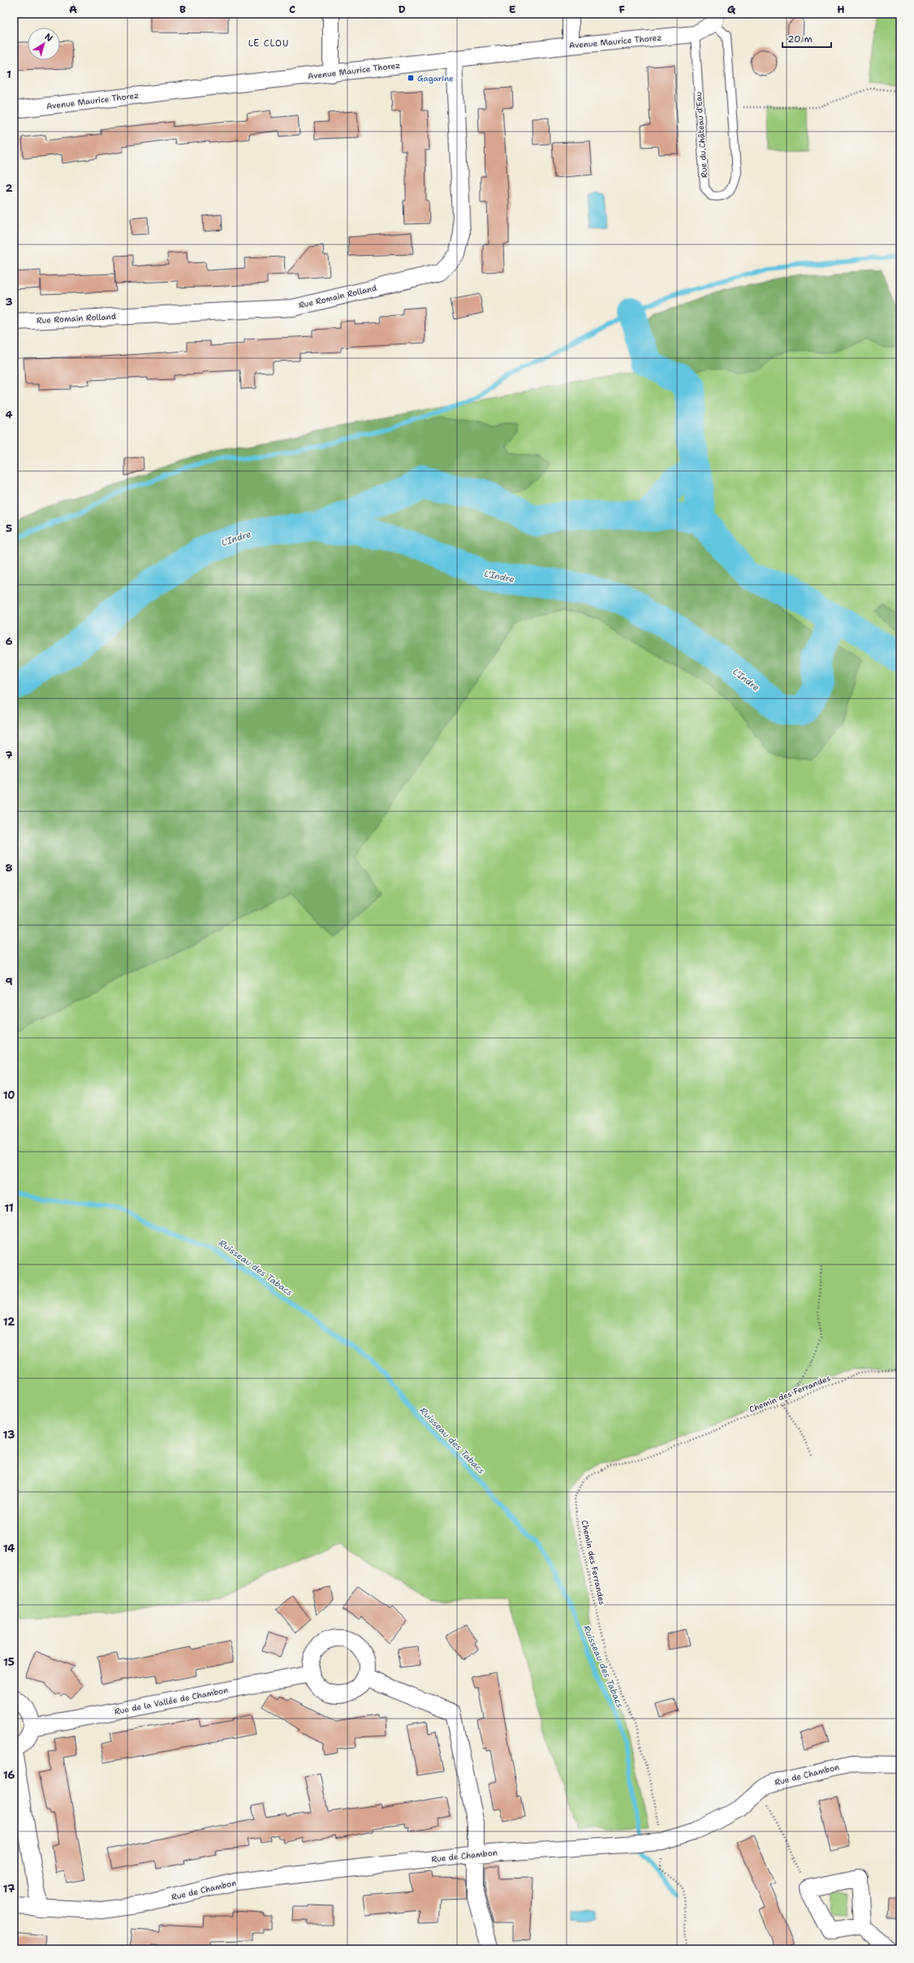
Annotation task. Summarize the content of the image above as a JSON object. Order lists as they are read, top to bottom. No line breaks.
{"streets":{"street":["Avenue Maurice Thorez","Rue du Château d'Eau","Rue Romain Rolland","Rue de la Vallée de Chambon","Rue de Chambon"],"path":["Chemin des Ferrandes"]},"crossings":[["Avenue Maurice Thorez","Rue du Château d'Eau"],["Avenue Maurice Thorez","Rue Romain Rolland"],["Chemin des Ferrandes","Rue de Chambon"]],"districts":["LE CLOU"],"water":["L'Indre","Ruisseau des Tabacs"],"places":{"transit":["Gagarine"]},"scale_bar":"20 m","north":"top right","grid":{"columns":["A","B","C","D","E","F","G","H"],"rows":["1","2","3","4","5","6","7","8","9","10","11","12","13","14","15","16","17"]}}
